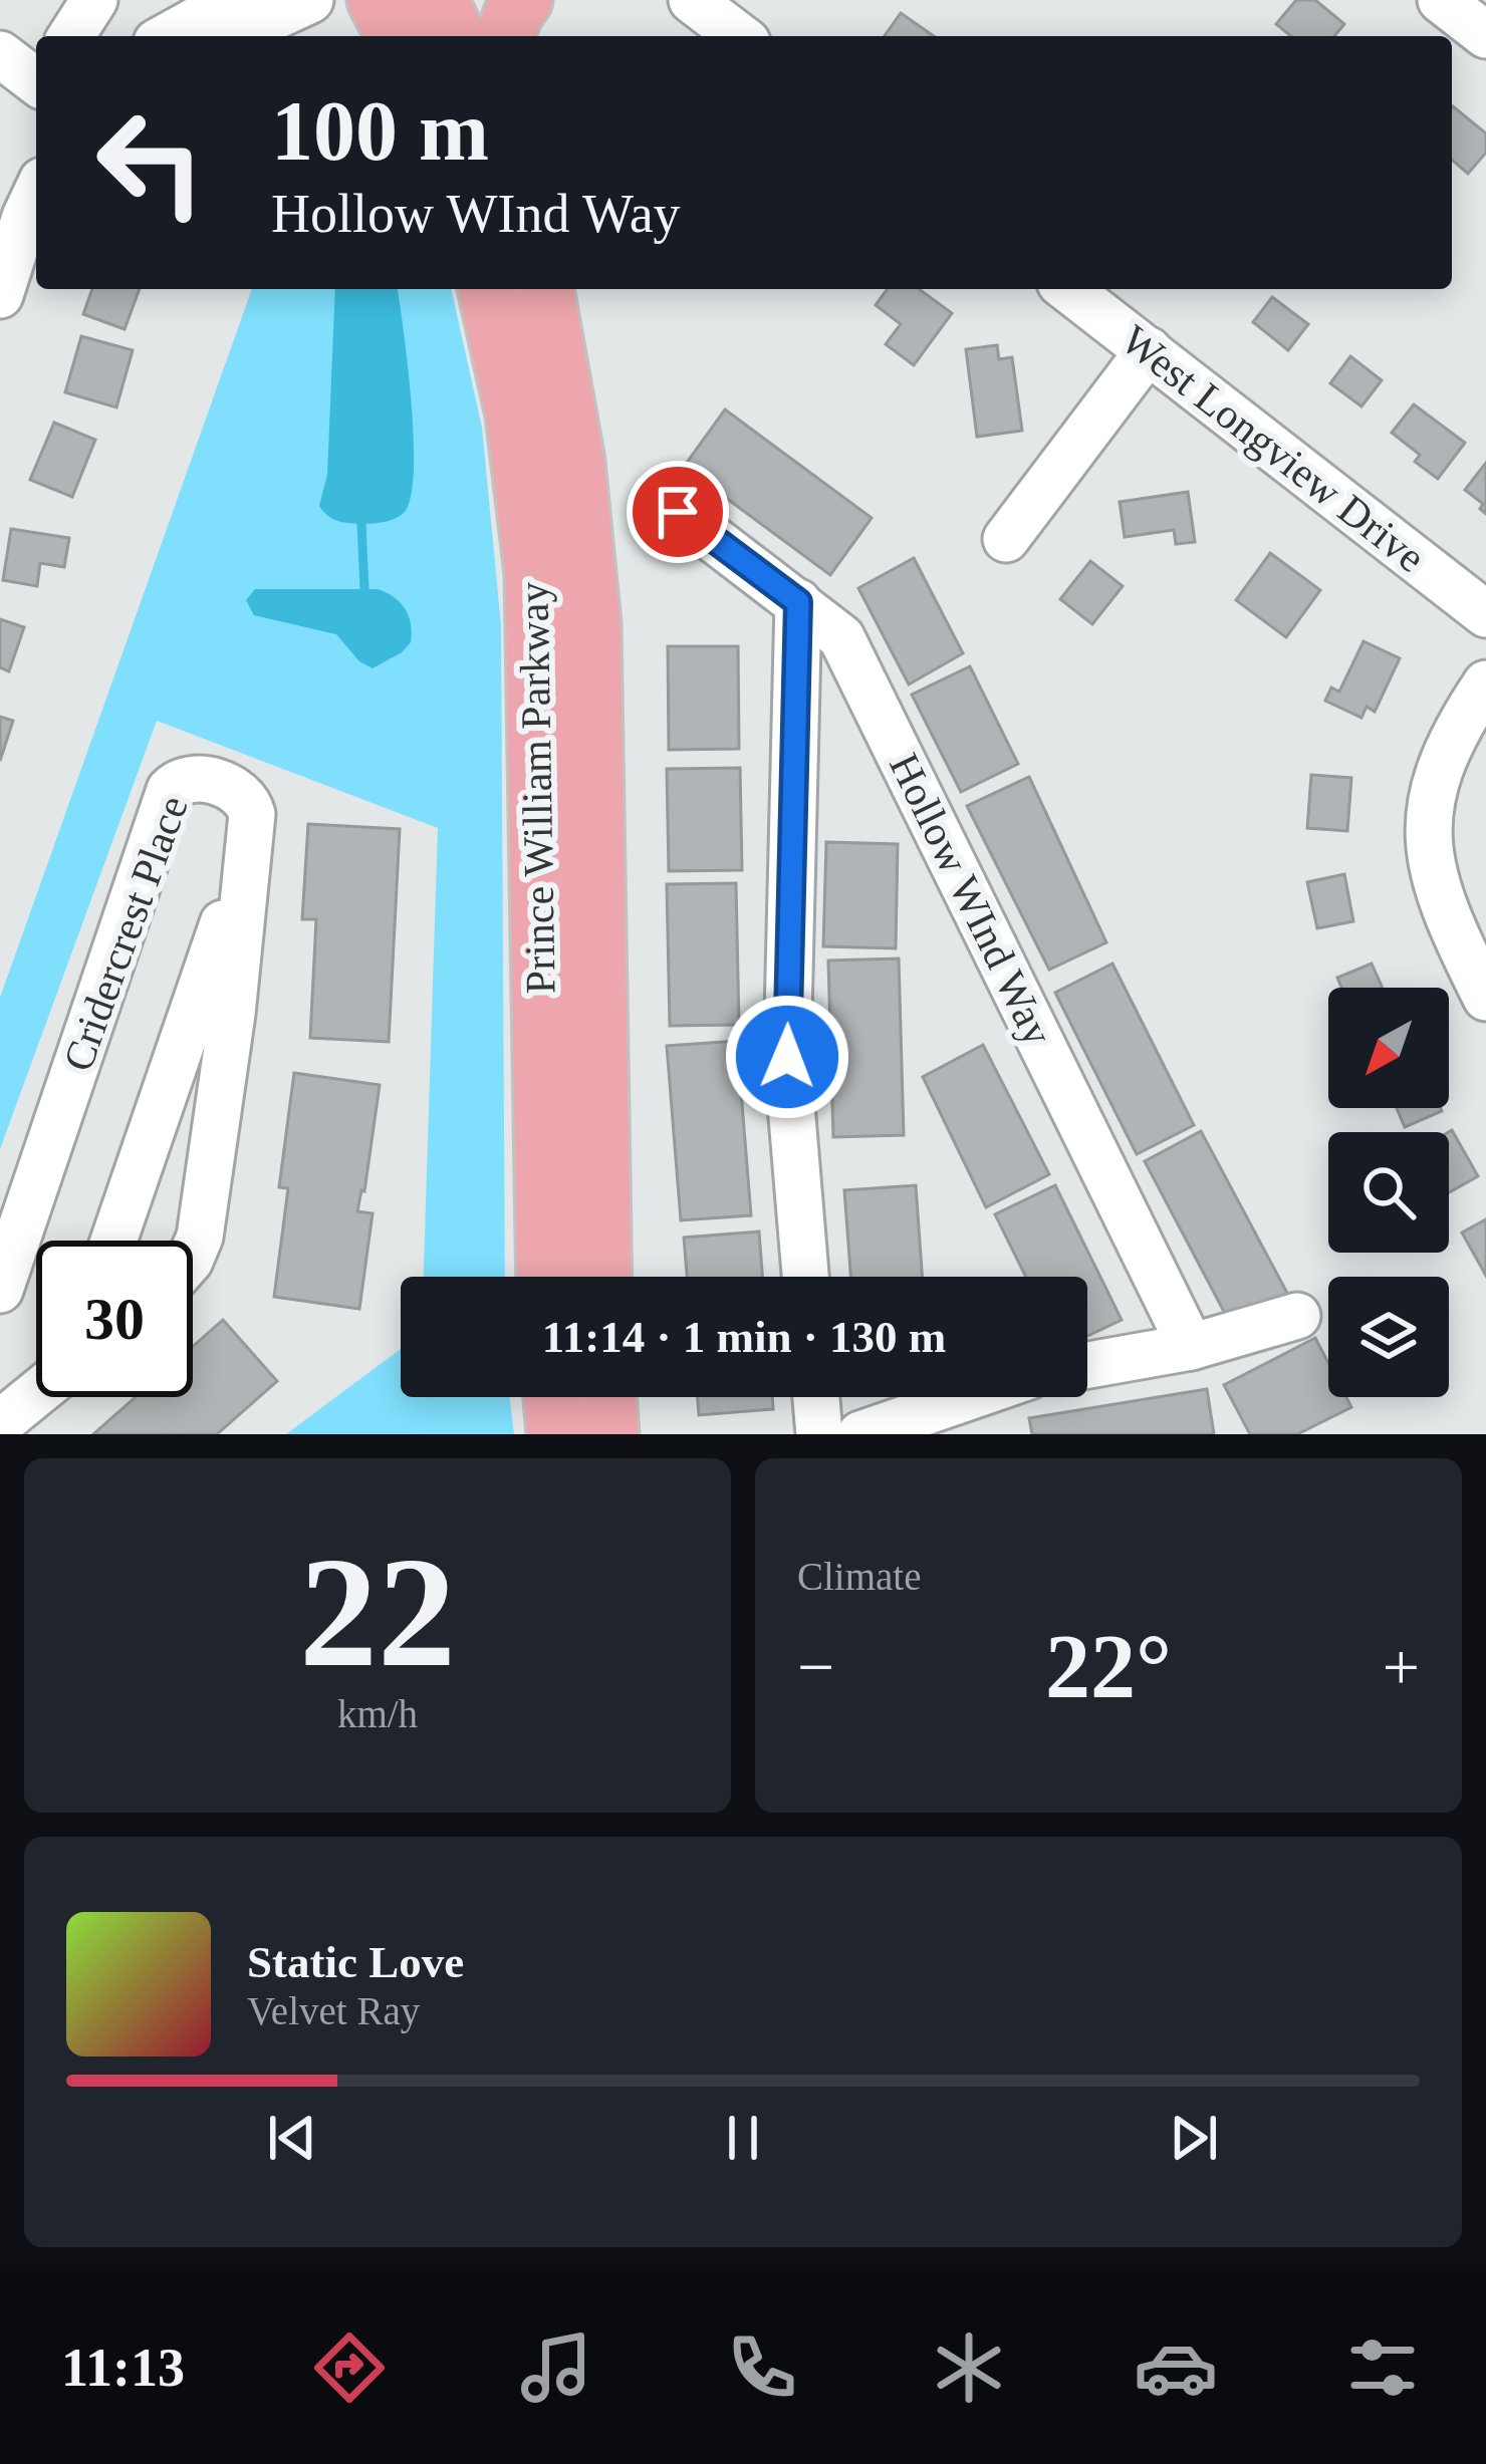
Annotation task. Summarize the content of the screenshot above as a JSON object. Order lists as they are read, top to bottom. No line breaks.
{"streets":{"main road":["Prince William Parkway"],"street":["West Longview Drive","Hollow WInd Way","Cridercrest Place"]},"north":"bottom left","page":{"turn":["100 m","Hollow WInd Way"],"limit":"30","trip":"11:14 · 1 min · 130 m","tile":[["22","km/h"],"Climate"],"heat":["−","22°","+"],"song":["Static Love","Velvet Ray"],"tabs":"11:13"}}
